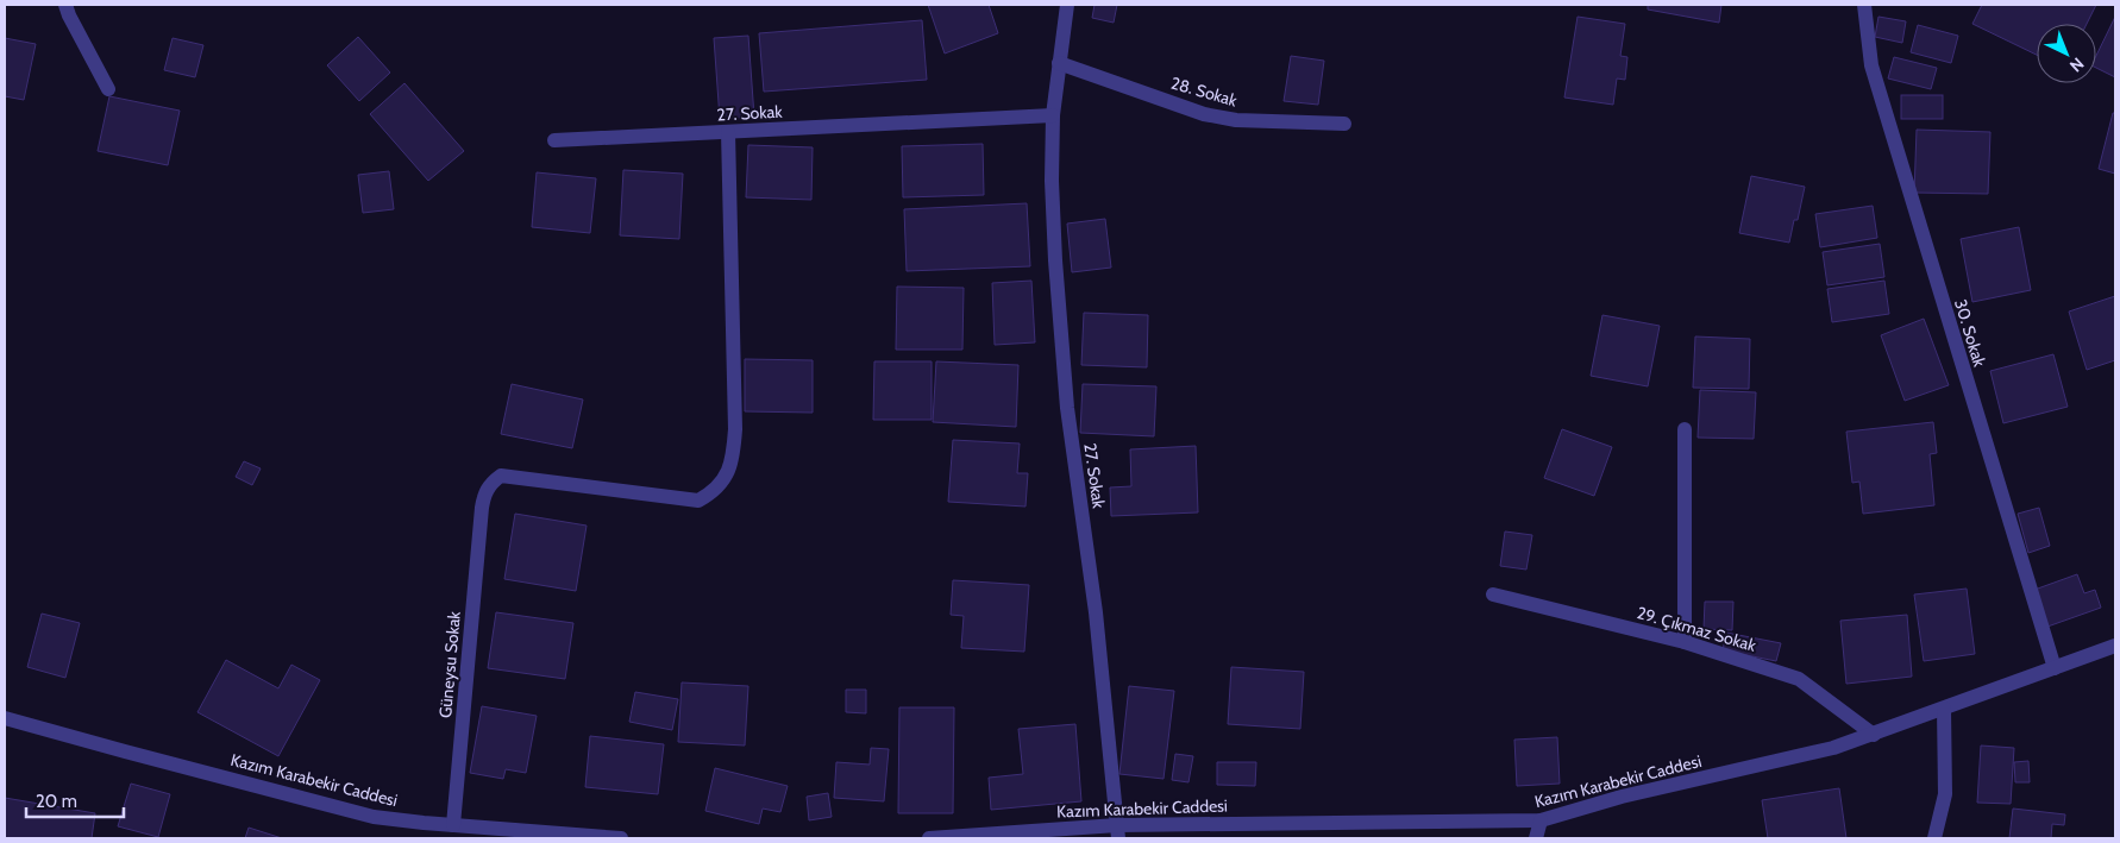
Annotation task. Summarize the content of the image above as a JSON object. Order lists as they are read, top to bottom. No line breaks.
{"streets":{"street":["28. Sokak","27. Sokak","30. Sokak","29. Çıkmaz Sokak","Güneysu Sokak","Kazım Karabekir Caddesi"]},"crossings":[["28. Sokak","27. Sokak"],["27. Sokak","Güneysu Sokak"],["27. Sokak","Kazım Karabekir Caddesi"],["30. Sokak","Kazım Karabekir Caddesi"],["29. Çıkmaz Sokak","Kazım Karabekir Caddesi"],["Güneysu Sokak","Kazım Karabekir Caddesi"]],"scale_bar":"20 m","north":"bottom right"}
